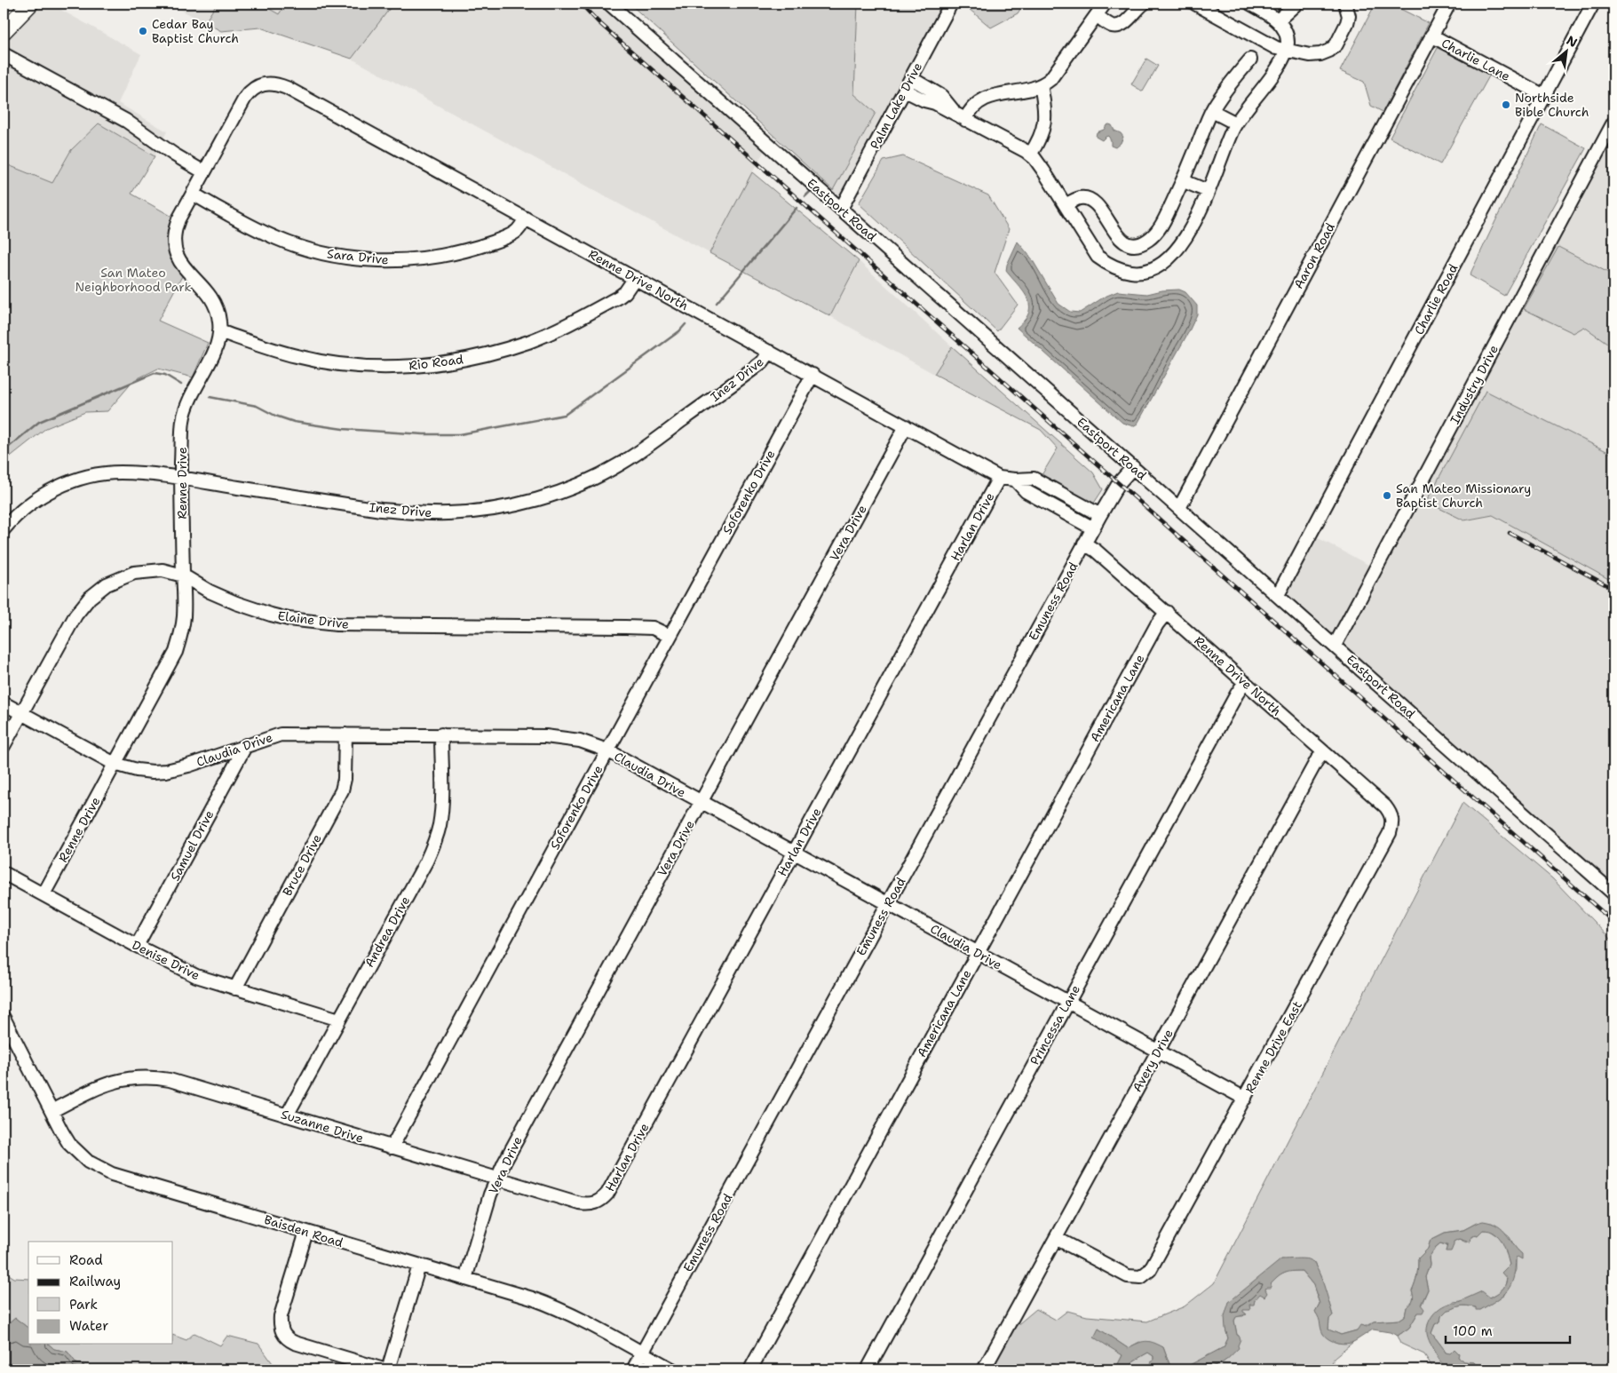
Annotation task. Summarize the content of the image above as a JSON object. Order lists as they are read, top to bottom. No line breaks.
{"streets":{"street":["Charlie Lane","Palm Lake Drive","Eastport Road","Aaron Road","Sara Drive","Renne Drive North","Charlie Road","Rio Road","Inez Drive","Industry Drive","Renne Drive","Soforenko Drive","Harlan Drive","Vera Drive","Emuness Road","Elaine Drive","Americana Lane","Claudia Drive","Samuel Drive","Bruce Drive","Andrea Drive","Denise Drive","Princessa Lane","Renne Drive East","Avery Drive","Suzanne Drive","Baisden Road"]},"crossings":[["Charlie Lane","Aaron Road"],["Charlie Lane","Charlie Road"],["Palm Lake Drive","Eastport Road"],["Eastport Road","Aaron Road"],["Eastport Road","Charlie Road"],["Eastport Road","Industry Drive"],["Eastport Road","Emuness Road"],["Sara Drive","Renne Drive North"],["Sara Drive","Renne Drive"],["Renne Drive North","Rio Road"],["Renne Drive North","Inez Drive"],["Renne Drive North","Renne Drive"],["Renne Drive North","Soforenko Drive"],["Renne Drive North","Harlan Drive"],["Renne Drive North","Vera Drive"],["Renne Drive North","Emuness Road"],["Renne Drive North","Americana Lane"],["Renne Drive North","Princessa Lane"],["Renne Drive North","Renne Drive East"],["Renne Drive North","Avery Drive"],["Rio Road","Renne Drive"],["Inez Drive","Renne Drive"],["Renne Drive","Elaine Drive"],["Renne Drive","Claudia Drive"],["Renne Drive","Denise Drive"],["Soforenko Drive","Elaine Drive"],["Soforenko Drive","Claudia Drive"],["Soforenko Drive","Suzanne Drive"],["Harlan Drive","Claudia Drive"],["Harlan Drive","Suzanne Drive"],["Vera Drive","Claudia Drive"],["Vera Drive","Suzanne Drive"],["Vera Drive","Baisden Road"],["Emuness Road","Claudia Drive"],["Emuness Road","Baisden Road"],["Elaine Drive","Claudia Drive"],["Americana Lane","Claudia Drive"],["Claudia Drive","Samuel Drive"],["Claudia Drive","Bruce Drive"],["Claudia Drive","Andrea Drive"],["Claudia Drive","Princessa Lane"],["Claudia Drive","Renne Drive East"],["Claudia Drive","Avery Drive"],["Samuel Drive","Denise Drive"],["Bruce Drive","Denise Drive"],["Andrea Drive","Denise Drive"],["Andrea Drive","Suzanne Drive"],["Renne Drive East","Avery Drive"],["Suzanne Drive","Baisden Road"]],"parks":["San Mateo Neighborhood Park"],"places":["Cedar Bay Baptist Church","Northside Bible Church","San Mateo Missionary Baptist Church"],"legend":["Road","Railway","Park","Water"],"scale_bar":"100 m","north":"top right"}
